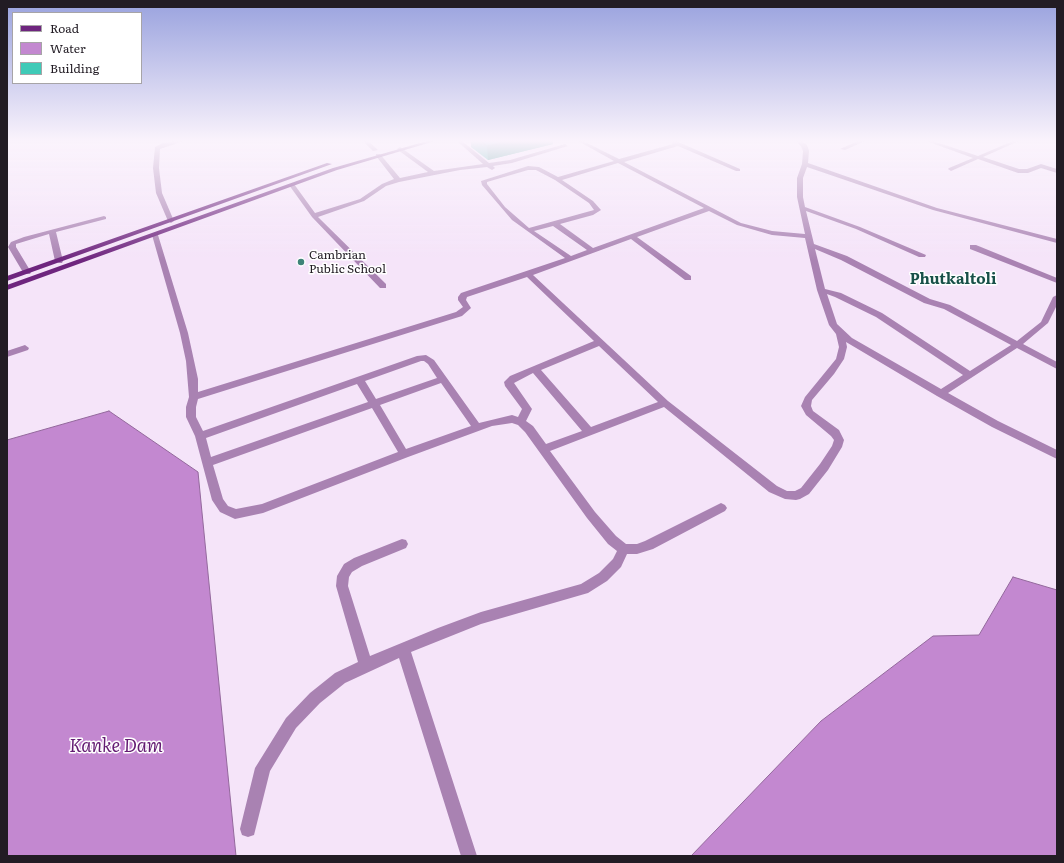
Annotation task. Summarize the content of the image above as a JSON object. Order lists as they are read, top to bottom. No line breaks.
{"districts":["Phutkaltoli"],"water":["Kanke Dam"],"places":["Cambrian Public School"],"legend":["Road","Water","Building"]}
